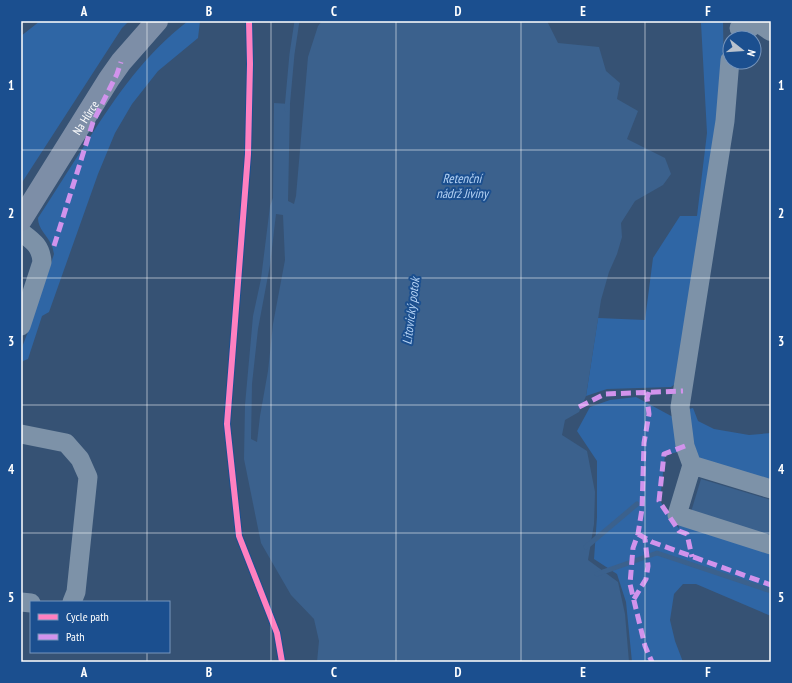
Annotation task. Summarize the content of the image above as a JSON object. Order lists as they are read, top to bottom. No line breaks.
{"streets":{"main road":["Na Hůrce"]},"water":["Retenční nádrž Jiviny","Litovický potok"],"legend":["Cycle path","Path"],"north":"right","grid":{"columns":["A","B","C","D","E","F"],"rows":["1","2","3","4","5"]}}
